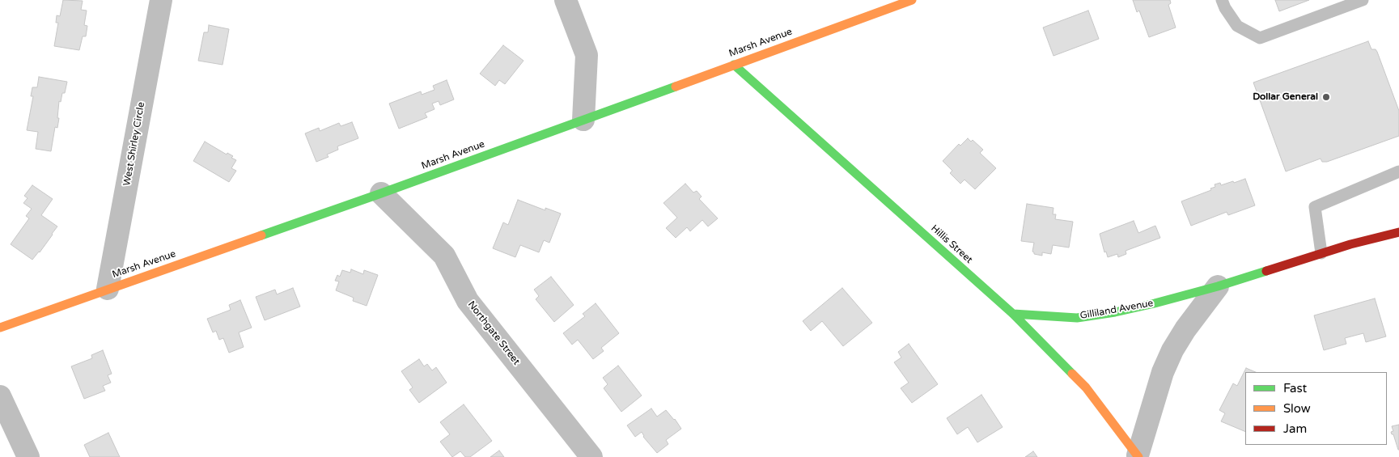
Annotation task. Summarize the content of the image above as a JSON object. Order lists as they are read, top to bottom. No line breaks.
{"streets":{"street":["Marsh Avenue","West Shirley Circle","Hillis Street","Gilliland Avenue","Northgate Street"]},"crossings":[["Marsh Avenue","West Shirley Circle"],["Marsh Avenue","Hillis Street"],["Marsh Avenue","Northgate Street"],["Hillis Street","Gilliland Avenue"]],"places":["Dollar General"],"legend":["Fast","Slow","Jam"]}
